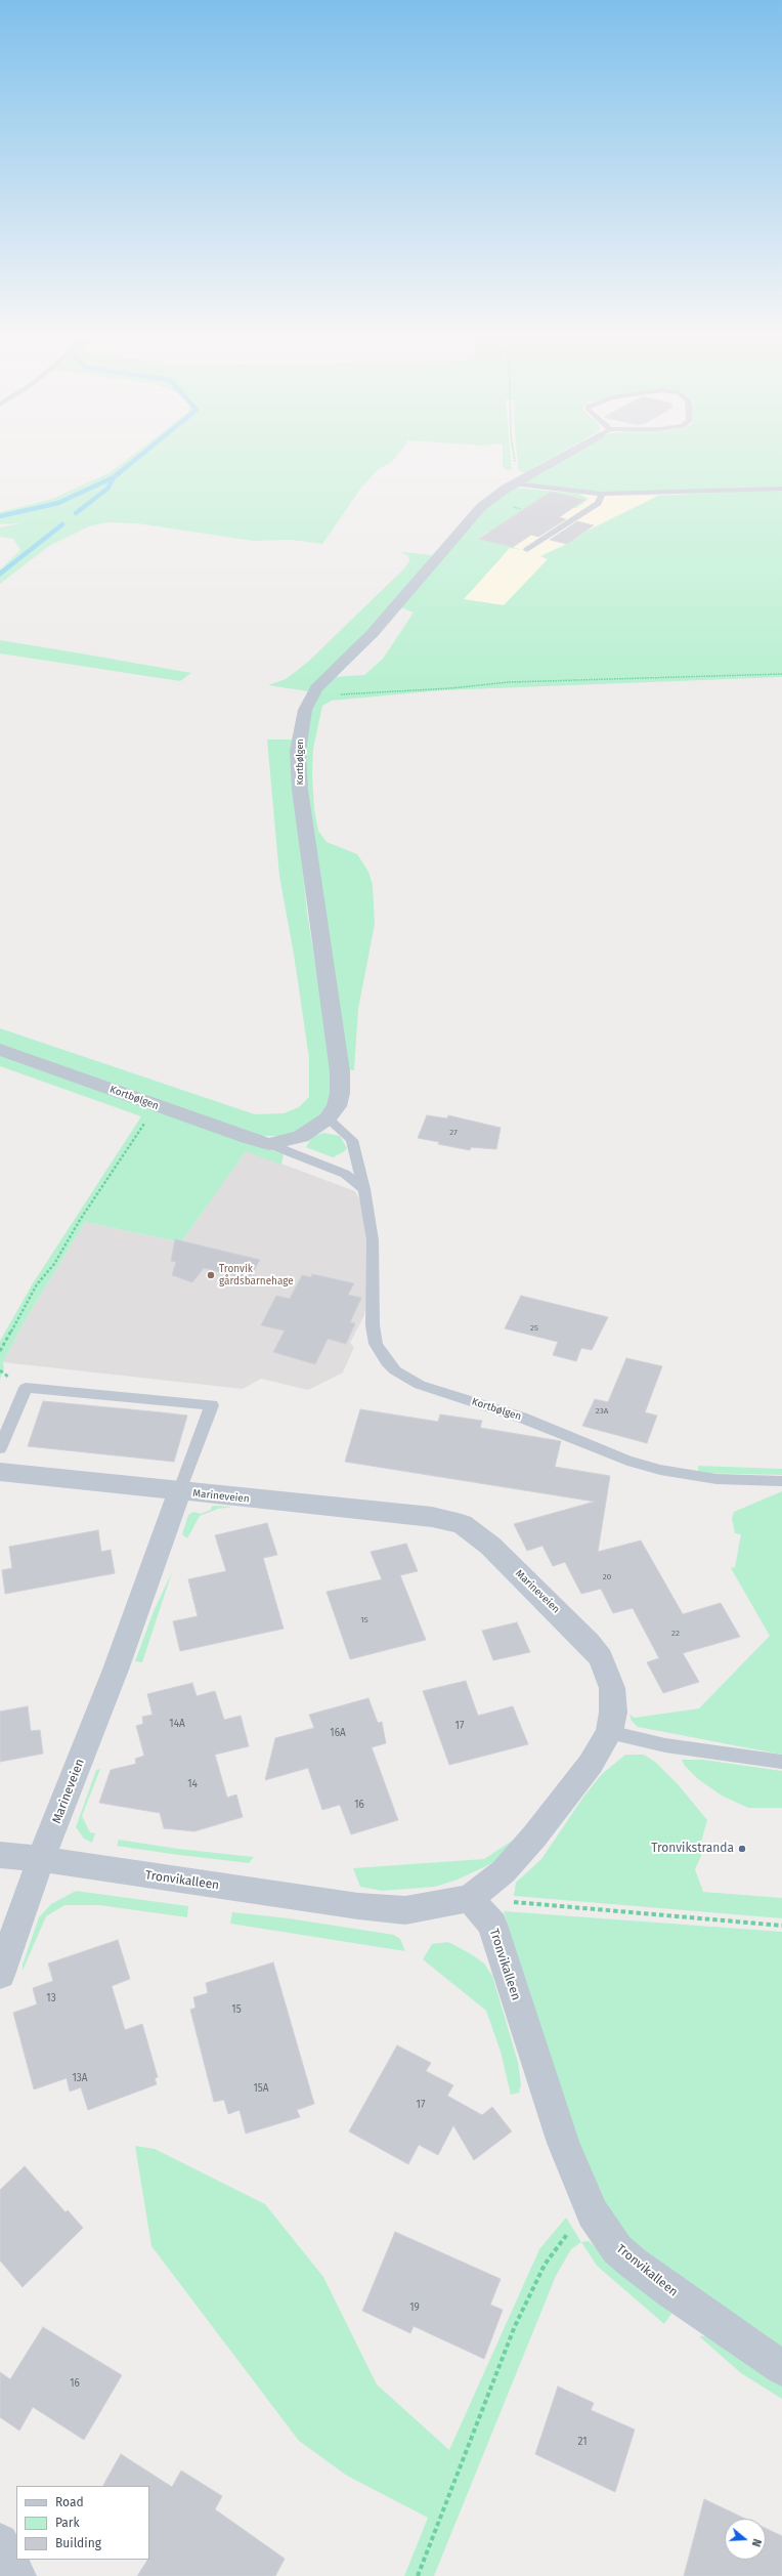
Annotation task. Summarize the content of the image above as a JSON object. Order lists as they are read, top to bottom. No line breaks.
{"streets":{"street":["Kortbølgen","Marineveien","Tronvikalleen"]},"crossings":[["Marineveien","Tronvikalleen"]],"places":["Tronvik gårdsbarnehage","Tronvikstranda"],"house_numbers":["27","25","23A","20","15","22","14A","17","16A","14","16","13","15","13A","15A","17","19","16","21"],"legend":["Road","Park","Building"],"north":"right"}
